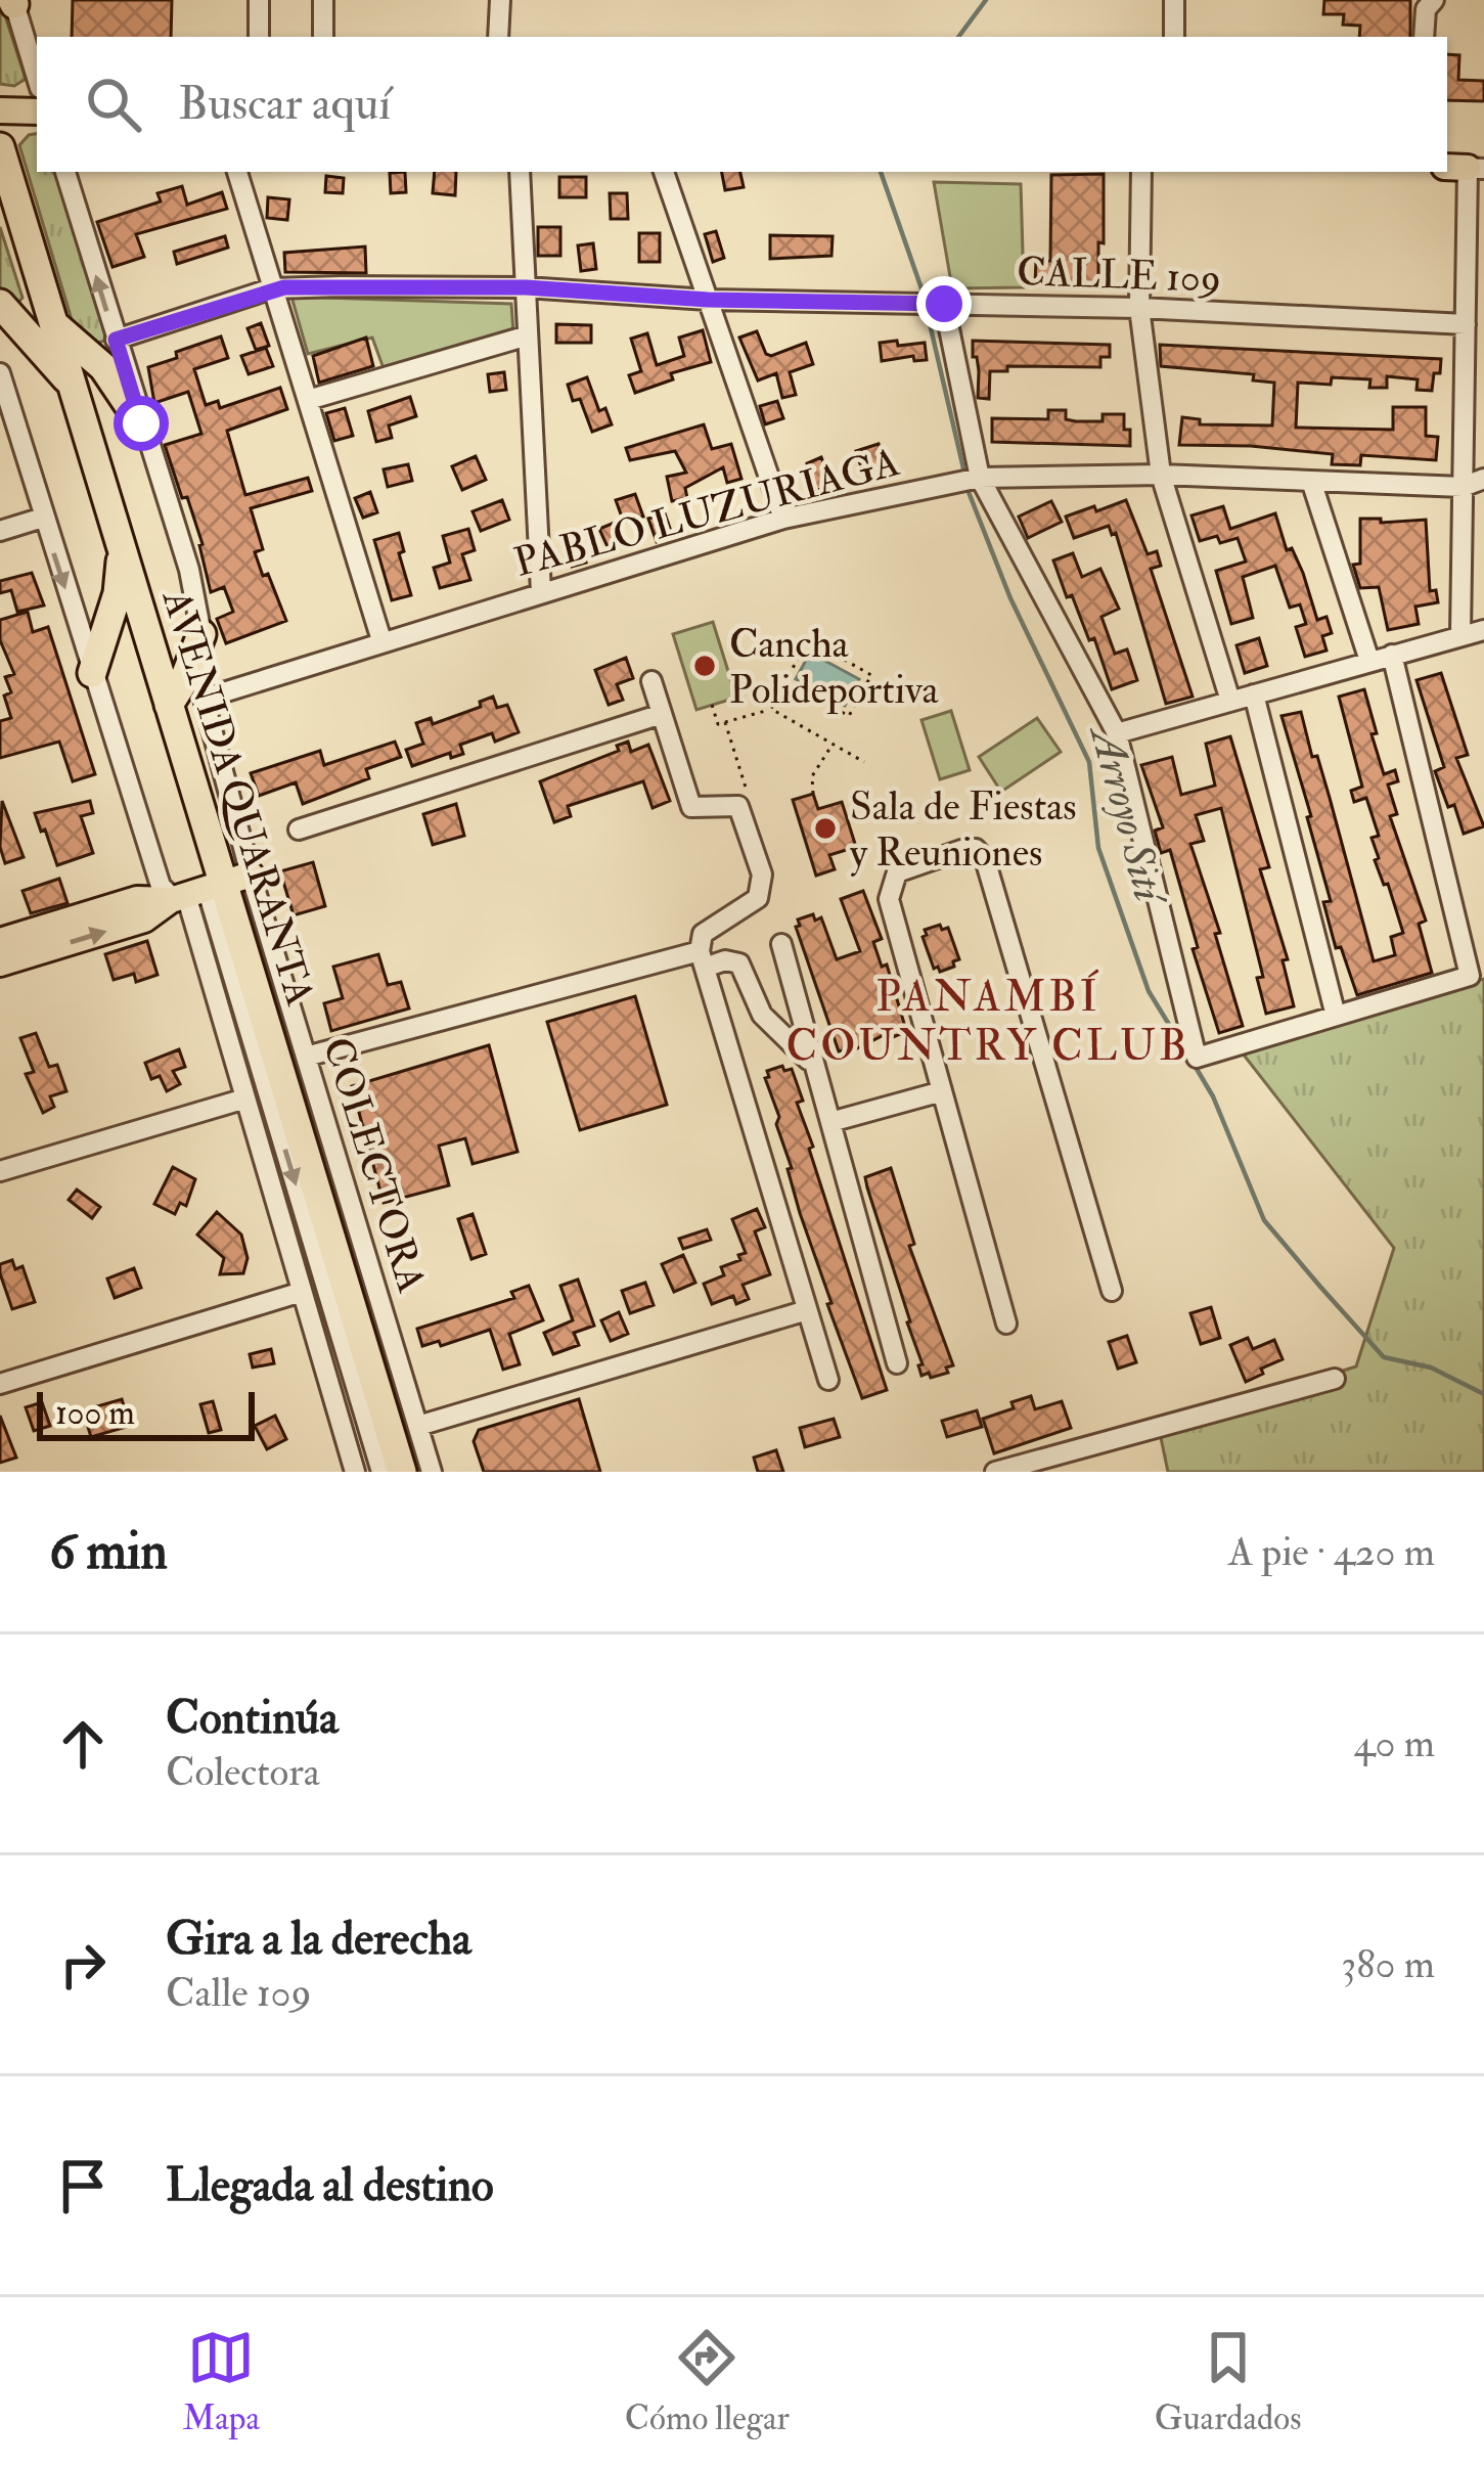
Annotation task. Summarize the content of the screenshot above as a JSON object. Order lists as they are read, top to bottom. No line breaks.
{"streets":{"highway":["AVENIDA QUARANTA"],"street":["CALLE 109","PABLO LUZURIAGA","COLECTORA"]},"crossings":[["CALLE 109","COLECTORA"],["PABLO LUZURIAGA","COLECTORA"],["AVENIDA QUARANTA","COLECTORA"]],"districts":["PANAMBÍ COUNTRY CLUB"],"water":["Arroyo Sití"],"places":["Cancha Polideportiva","Sala de Fiestas y Reuniones"],"scale_bar":"100 m","page":{"search":"Buscar aquí","scale":"100 m","heading":["6 min","A pie · 420 m"],"list":[["Continúa","Colectora","40 m"],["Gira a la derecha","Calle 109","380 m"],"Llegada al destino"],"nav":["Mapa","Cómo llegar","Guardados"]}}
